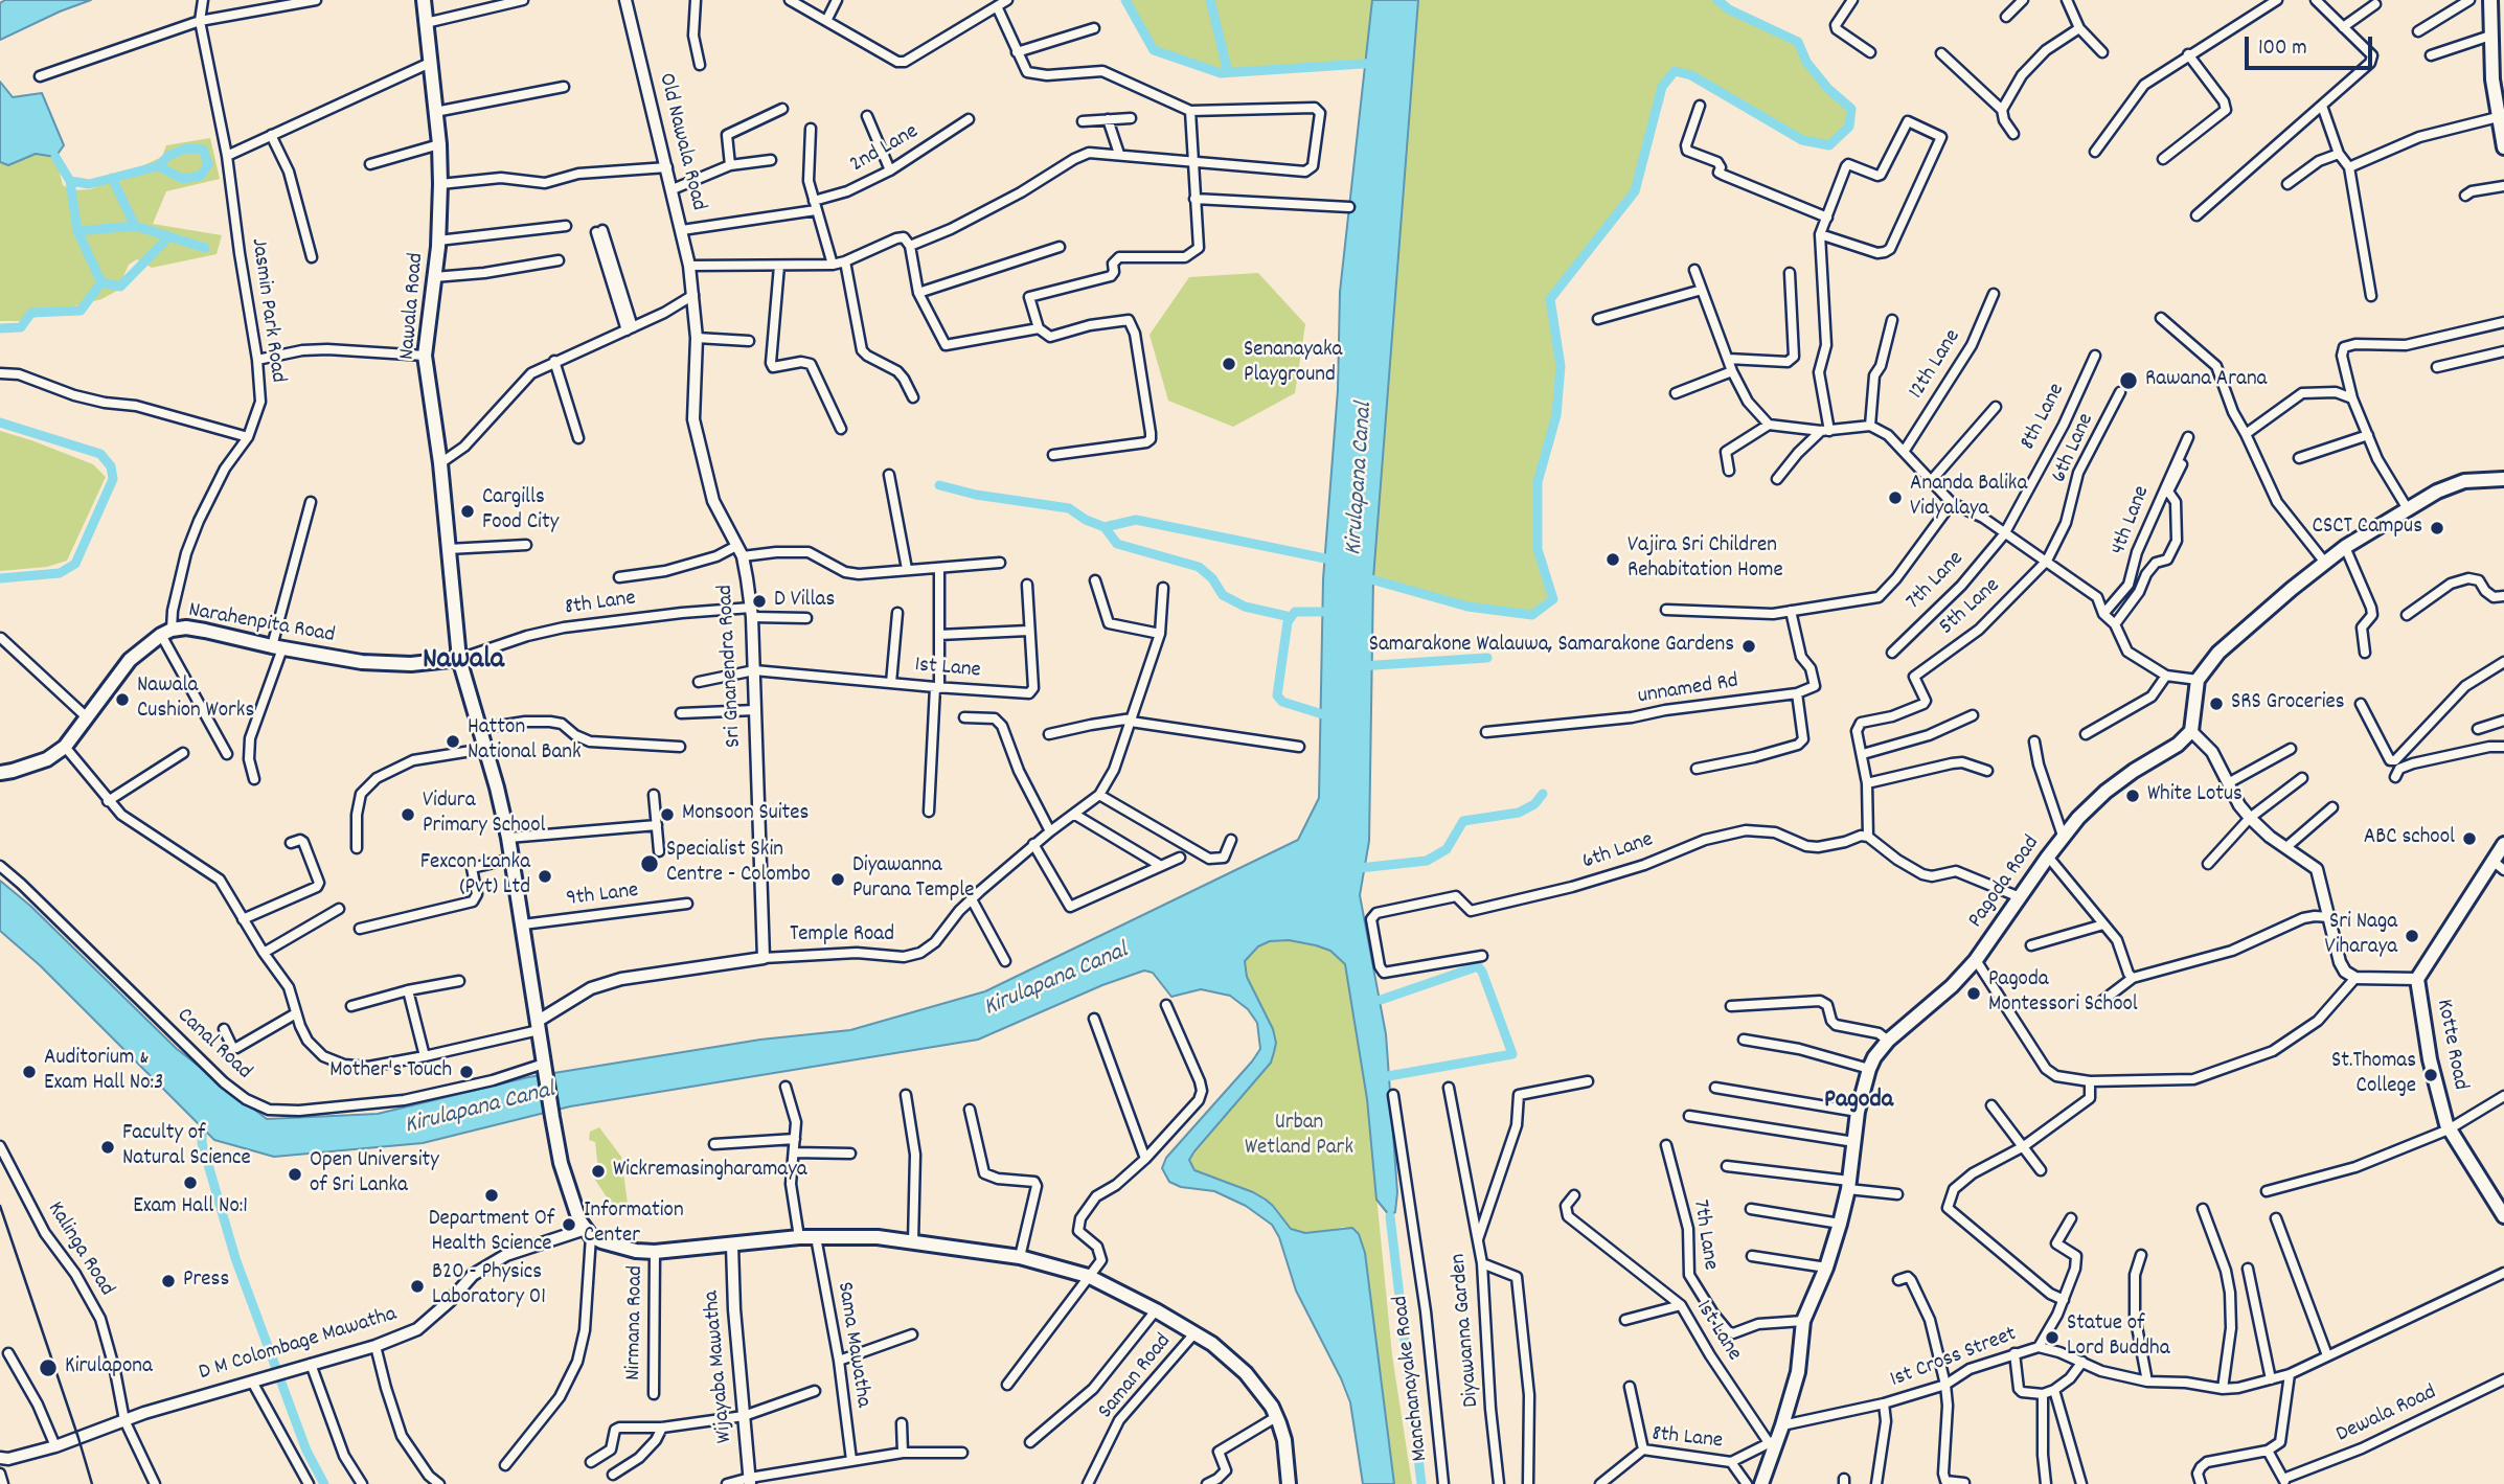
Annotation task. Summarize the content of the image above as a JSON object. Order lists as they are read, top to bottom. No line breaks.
{"streets":{"main road":["Nawala Road","Narahenpita Road","Pagoda Road","Kotte Road"],"street":["Old Nawala Road","2nd Lane","Jasmin Park Road","12th Lane","8th Lane","6th Lane","4th Lane","7th Lane","5th Lane","Sri Gnanendra Road","1st Lane","unnamed Rd","9th Lane","Temple Road","Canal Road","Kalinga Road","Nirmana Road","Diyawanna Garden","D M Colombage Mawatha","Sama Mawatha","1st Cross Street","Wijayaba Mawatha","Saman Road","Manchanayake Road","Dewala Road"]},"crossings":[["Old Nawala Road","Sri Gnanendra Road"],["Nawala Road","8th Lane"],["Nawala Road","Narahenpita Road"],["Nawala Road","9th Lane"],["Nawala Road","Temple Road"],["Nawala Road","Canal Road"],["Nawala Road","D M Colombage Mawatha"],["Jasmin Park Road","Narahenpita Road"],["8th Lane","7th Lane"],["8th Lane","Narahenpita Road"],["8th Lane","Sri Gnanendra Road"],["8th Lane","1st Lane"],["8th Lane","Pagoda Road"],["6th Lane","5th Lane"],["7th Lane","Pagoda Road"],["Sri Gnanendra Road","1st Lane"],["Sri Gnanendra Road","Temple Road"],["1st Lane","Pagoda Road"],["Pagoda Road","1st Cross Street"],["Kalinga Road","D M Colombage Mawatha"]],"districts":["Nawala","Pagoda"],"water":["Kirulapana Canal"],"parks":["Urban Wetland Park"],"places":["Senanayaka Playground","Rawana Arana","Ananda Balika Vidyalaya","Cargills Food City","CSCT Campus","Vajira Sri Children Rehabitation Home","D Villas","Samarakone Walauwa, Samarakone Gardens","Nawala Cushion Works","SRS Groceries","Hatton National Bank","White Lotus","Vidura Primary School","Monsoon Suites","ABC school","Specialist Skin Centre - Colombo","Fexcon Lanka (Pvt) Ltd","Diyawanna Purana Temple","Sri Naga Viharaya","Pagoda Montessori School","Auditorium & Exam Hall No:3","Mother's Touch","St.Thomas College","Faculty of Natural Science","Wickremasingharamaya","Open University of Sri Lanka","Exam Hall No:1","Department Of Health Science","Information Center","Press","B20 - Physics Laboratory 01","Statue of Lord Buddha","Kirulapona"],"scale_bar":"100 m"}
